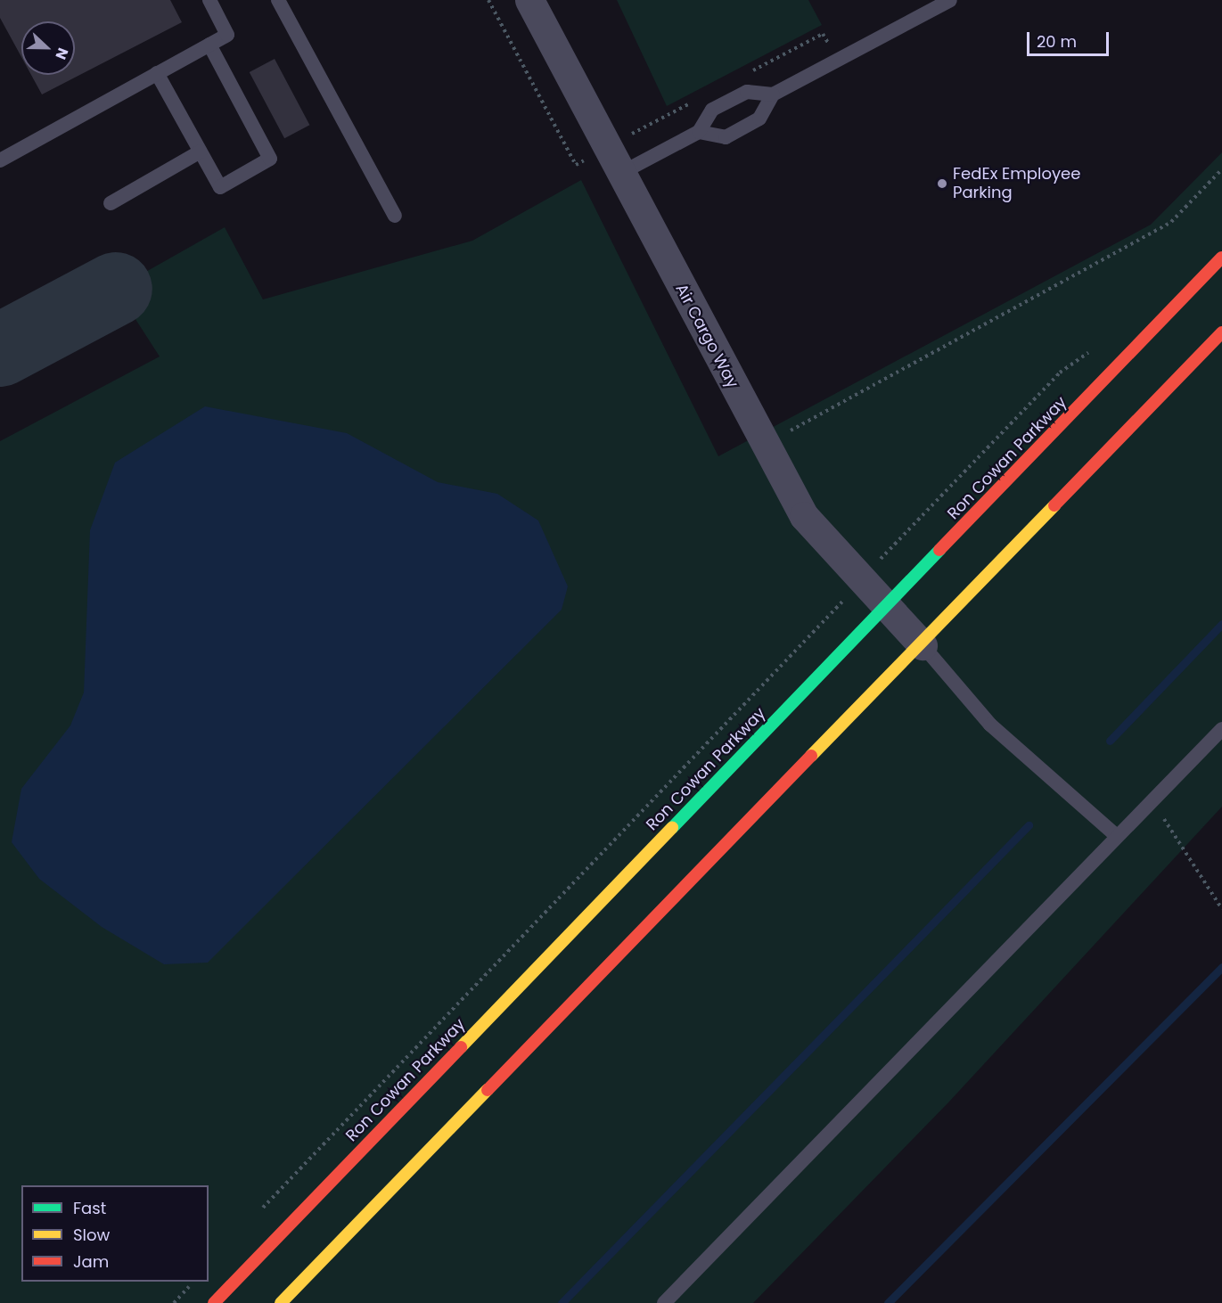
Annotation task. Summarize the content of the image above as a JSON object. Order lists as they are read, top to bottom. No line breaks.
{"streets":{"main road":["Ron Cowan Parkway"],"street":["Air Cargo Way"]},"crossings":[["Air Cargo Way","Ron Cowan Parkway"]],"places":["FedEx Employee Parking"],"legend":["Fast","Slow","Jam"],"scale_bar":"20 m","north":"right"}
